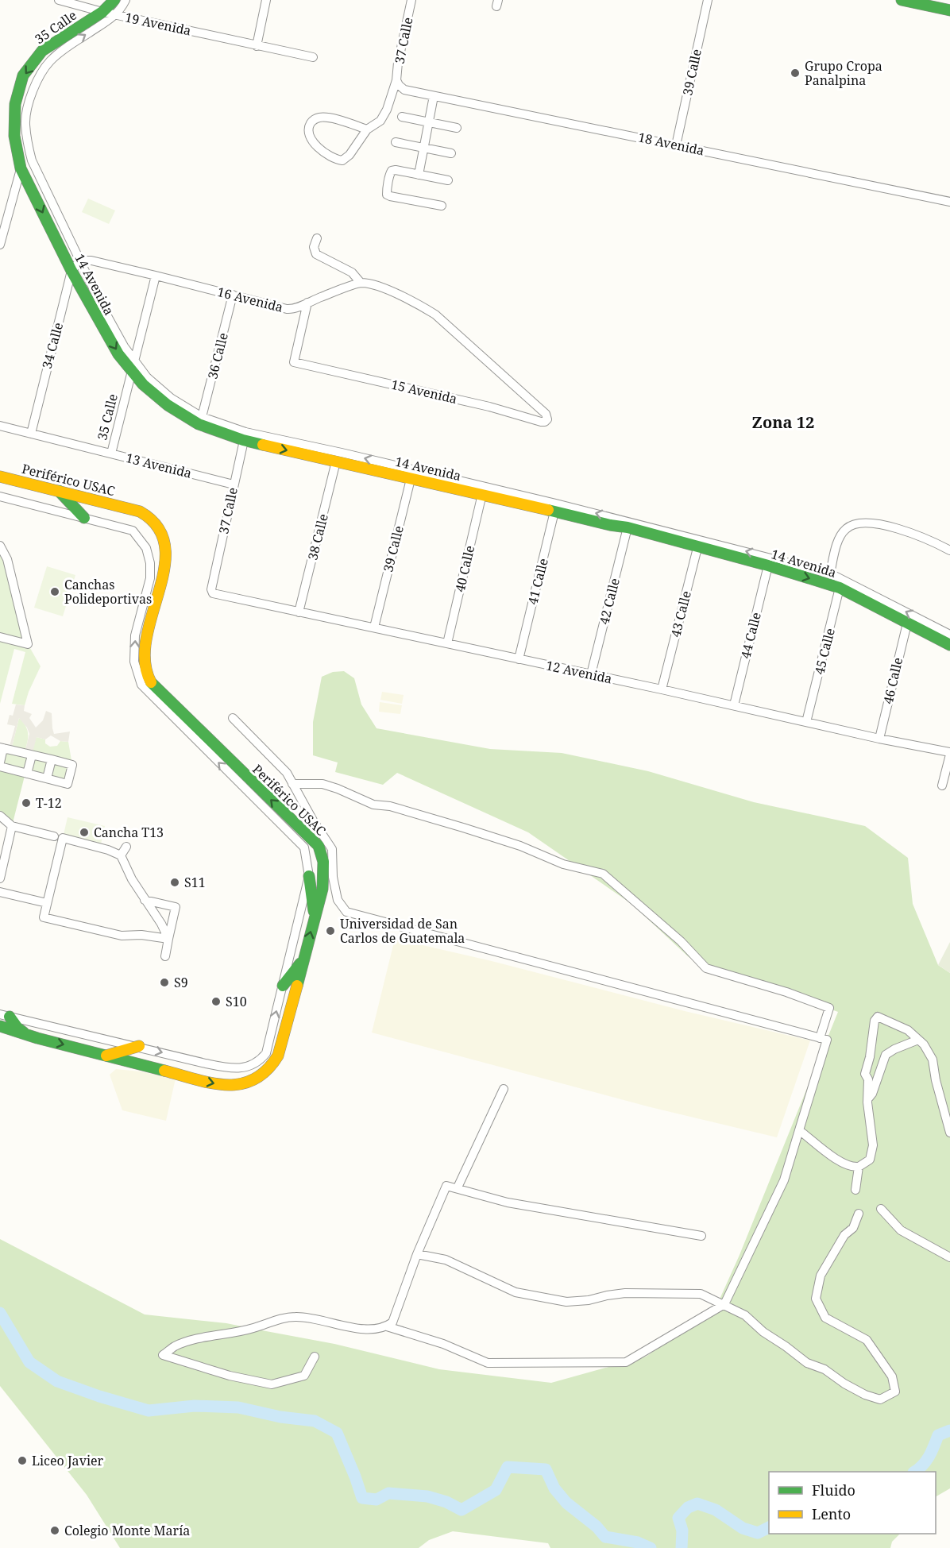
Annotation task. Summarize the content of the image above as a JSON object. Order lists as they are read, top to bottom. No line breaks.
{"streets":{"street":["19 Avenida","35 Calle","37 Calle","39 Calle","18 Avenida","14 Avenida","16 Avenida","34 Calle","36 Calle","15 Avenida","13 Avenida","Periférico USAC","38 Calle","40 Calle","41 Calle","42 Calle","43 Calle","44 Calle","45 Calle","12 Avenida","46 Calle"]},"crossings":[["19 Avenida","35 Calle"],["35 Calle","14 Avenida"],["35 Calle","16 Avenida"],["35 Calle","13 Avenida"],["37 Calle","18 Avenida"],["37 Calle","14 Avenida"],["37 Calle","13 Avenida"],["37 Calle","12 Avenida"],["39 Calle","18 Avenida"],["39 Calle","14 Avenida"],["39 Calle","12 Avenida"],["14 Avenida","16 Avenida"],["14 Avenida","34 Calle"],["14 Avenida","36 Calle"],["14 Avenida","38 Calle"],["14 Avenida","40 Calle"],["14 Avenida","41 Calle"],["14 Avenida","42 Calle"],["14 Avenida","43 Calle"],["14 Avenida","44 Calle"],["14 Avenida","45 Calle"],["14 Avenida","46 Calle"],["16 Avenida","34 Calle"],["16 Avenida","36 Calle"],["16 Avenida","15 Avenida"],["34 Calle","13 Avenida"],["38 Calle","12 Avenida"],["40 Calle","12 Avenida"],["41 Calle","12 Avenida"],["42 Calle","12 Avenida"],["43 Calle","12 Avenida"],["44 Calle","12 Avenida"],["45 Calle","12 Avenida"],["12 Avenida","46 Calle"]],"districts":["Zona 12"],"places":["Grupo Cropa Panalpina","Canchas Polideportivas","T-12","Cancha T13","S11","Universidad de San Carlos de Guatemala","S9","S10","Liceo Javier","Colegio Monte María"],"legend":["Fluido","Lento"]}
